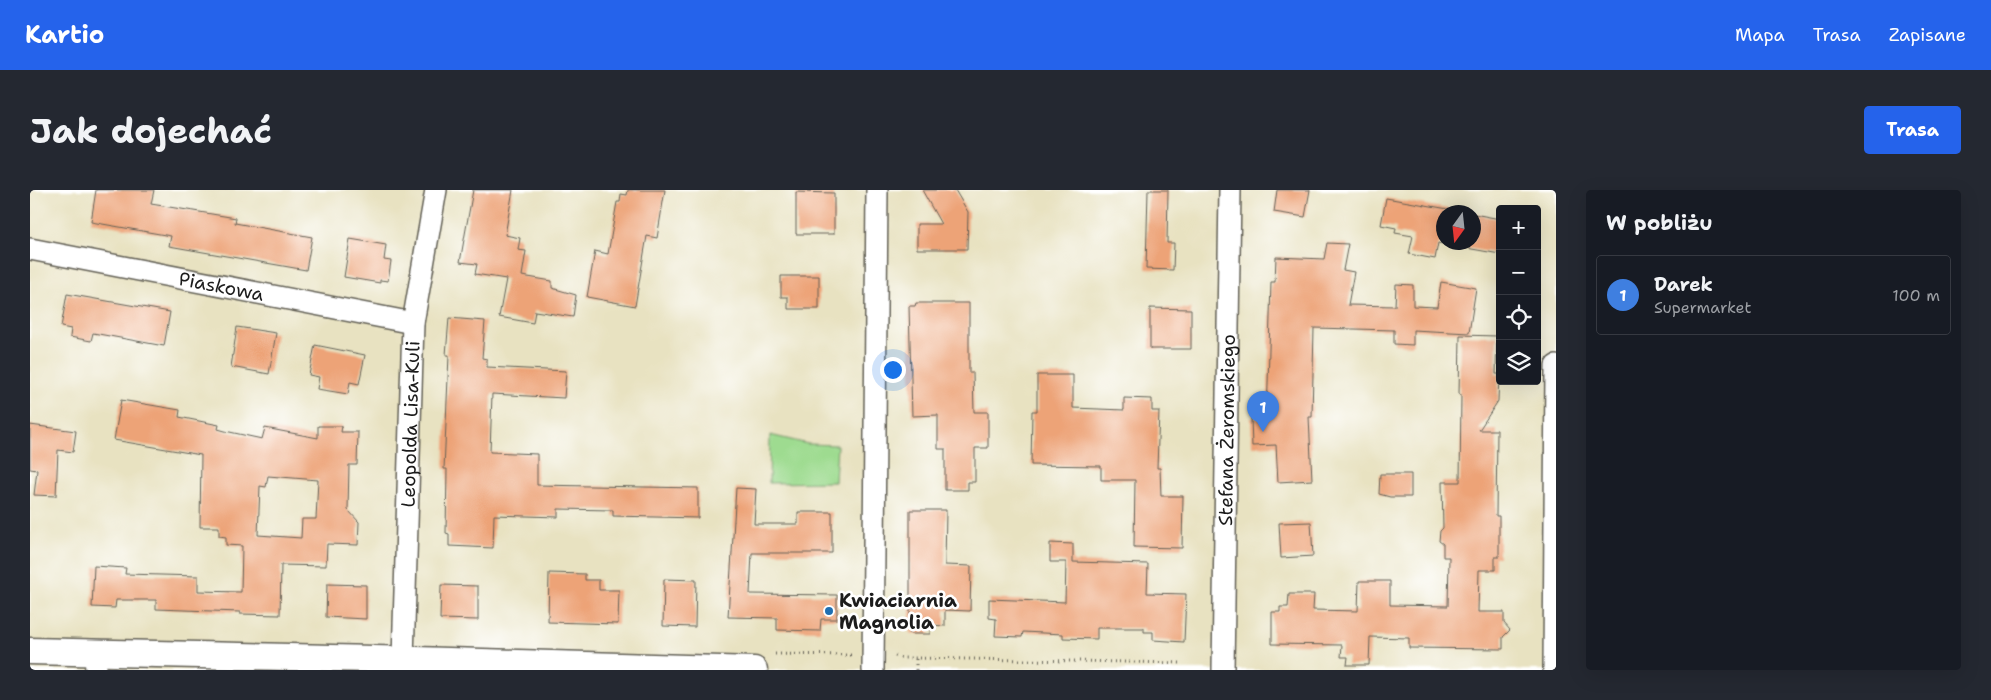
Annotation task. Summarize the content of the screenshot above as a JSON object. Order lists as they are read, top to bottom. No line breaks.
{"streets":{"street":["Piaskowa","Leopolda Lisa-Kuli","Stefana Żeromskiego"]},"crossings":[["Piaskowa","Leopolda Lisa-Kuli"]],"places":["Kwiaciarnia Magnolia"],"north":"bottom","page":{"header":"Kartio","nav":["Mapa","Trasa","Zapisane"],"buttons":"Trasa","title":"Jak dojechać","heading":"W pobliżu","map_buttons":["+","−"],"list":[{"mark":"1","name":"Darek","note":"Supermarket","value":"100 m"}],"pins":"1"}}
